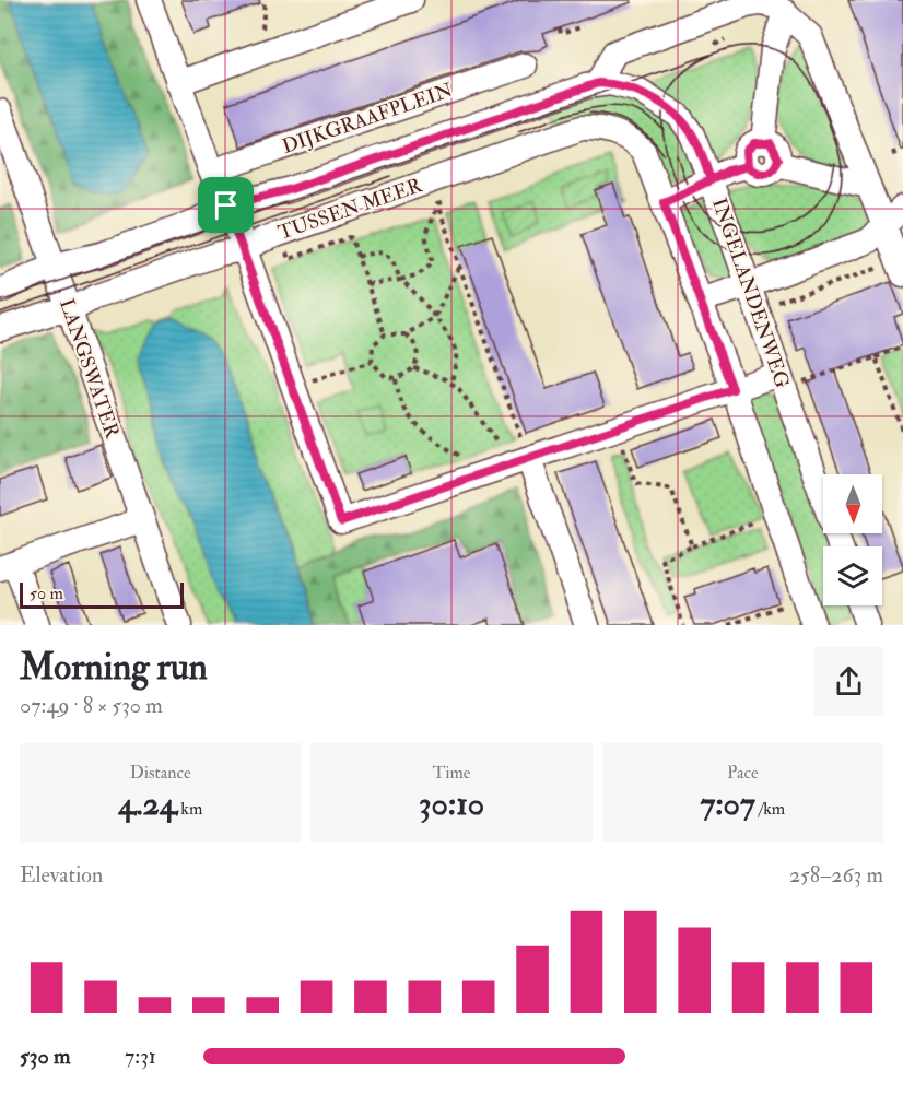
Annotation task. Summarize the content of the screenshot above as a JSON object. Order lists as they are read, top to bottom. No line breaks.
{"streets":{"street":["DIJKGRAAFPLEIN","TUSSEN MEER","INGELANDENWEG","LANGSWATER"]},"crossings":[["TUSSEN MEER","INGELANDENWEG"],["TUSSEN MEER","LANGSWATER"]],"scale_bar":"50 m","north":"bottom","page":{"scale":"50 m","heading":["Morning run","07:49 · 8 × 530 m"],"stats":[["Distance","4.24 km"],["Time","30:10"],["Pace","7:07 /km"]],"chart":["Elevation","258–263 m"],"list":[{"name":"530 m","note":"7:31"}]}}
